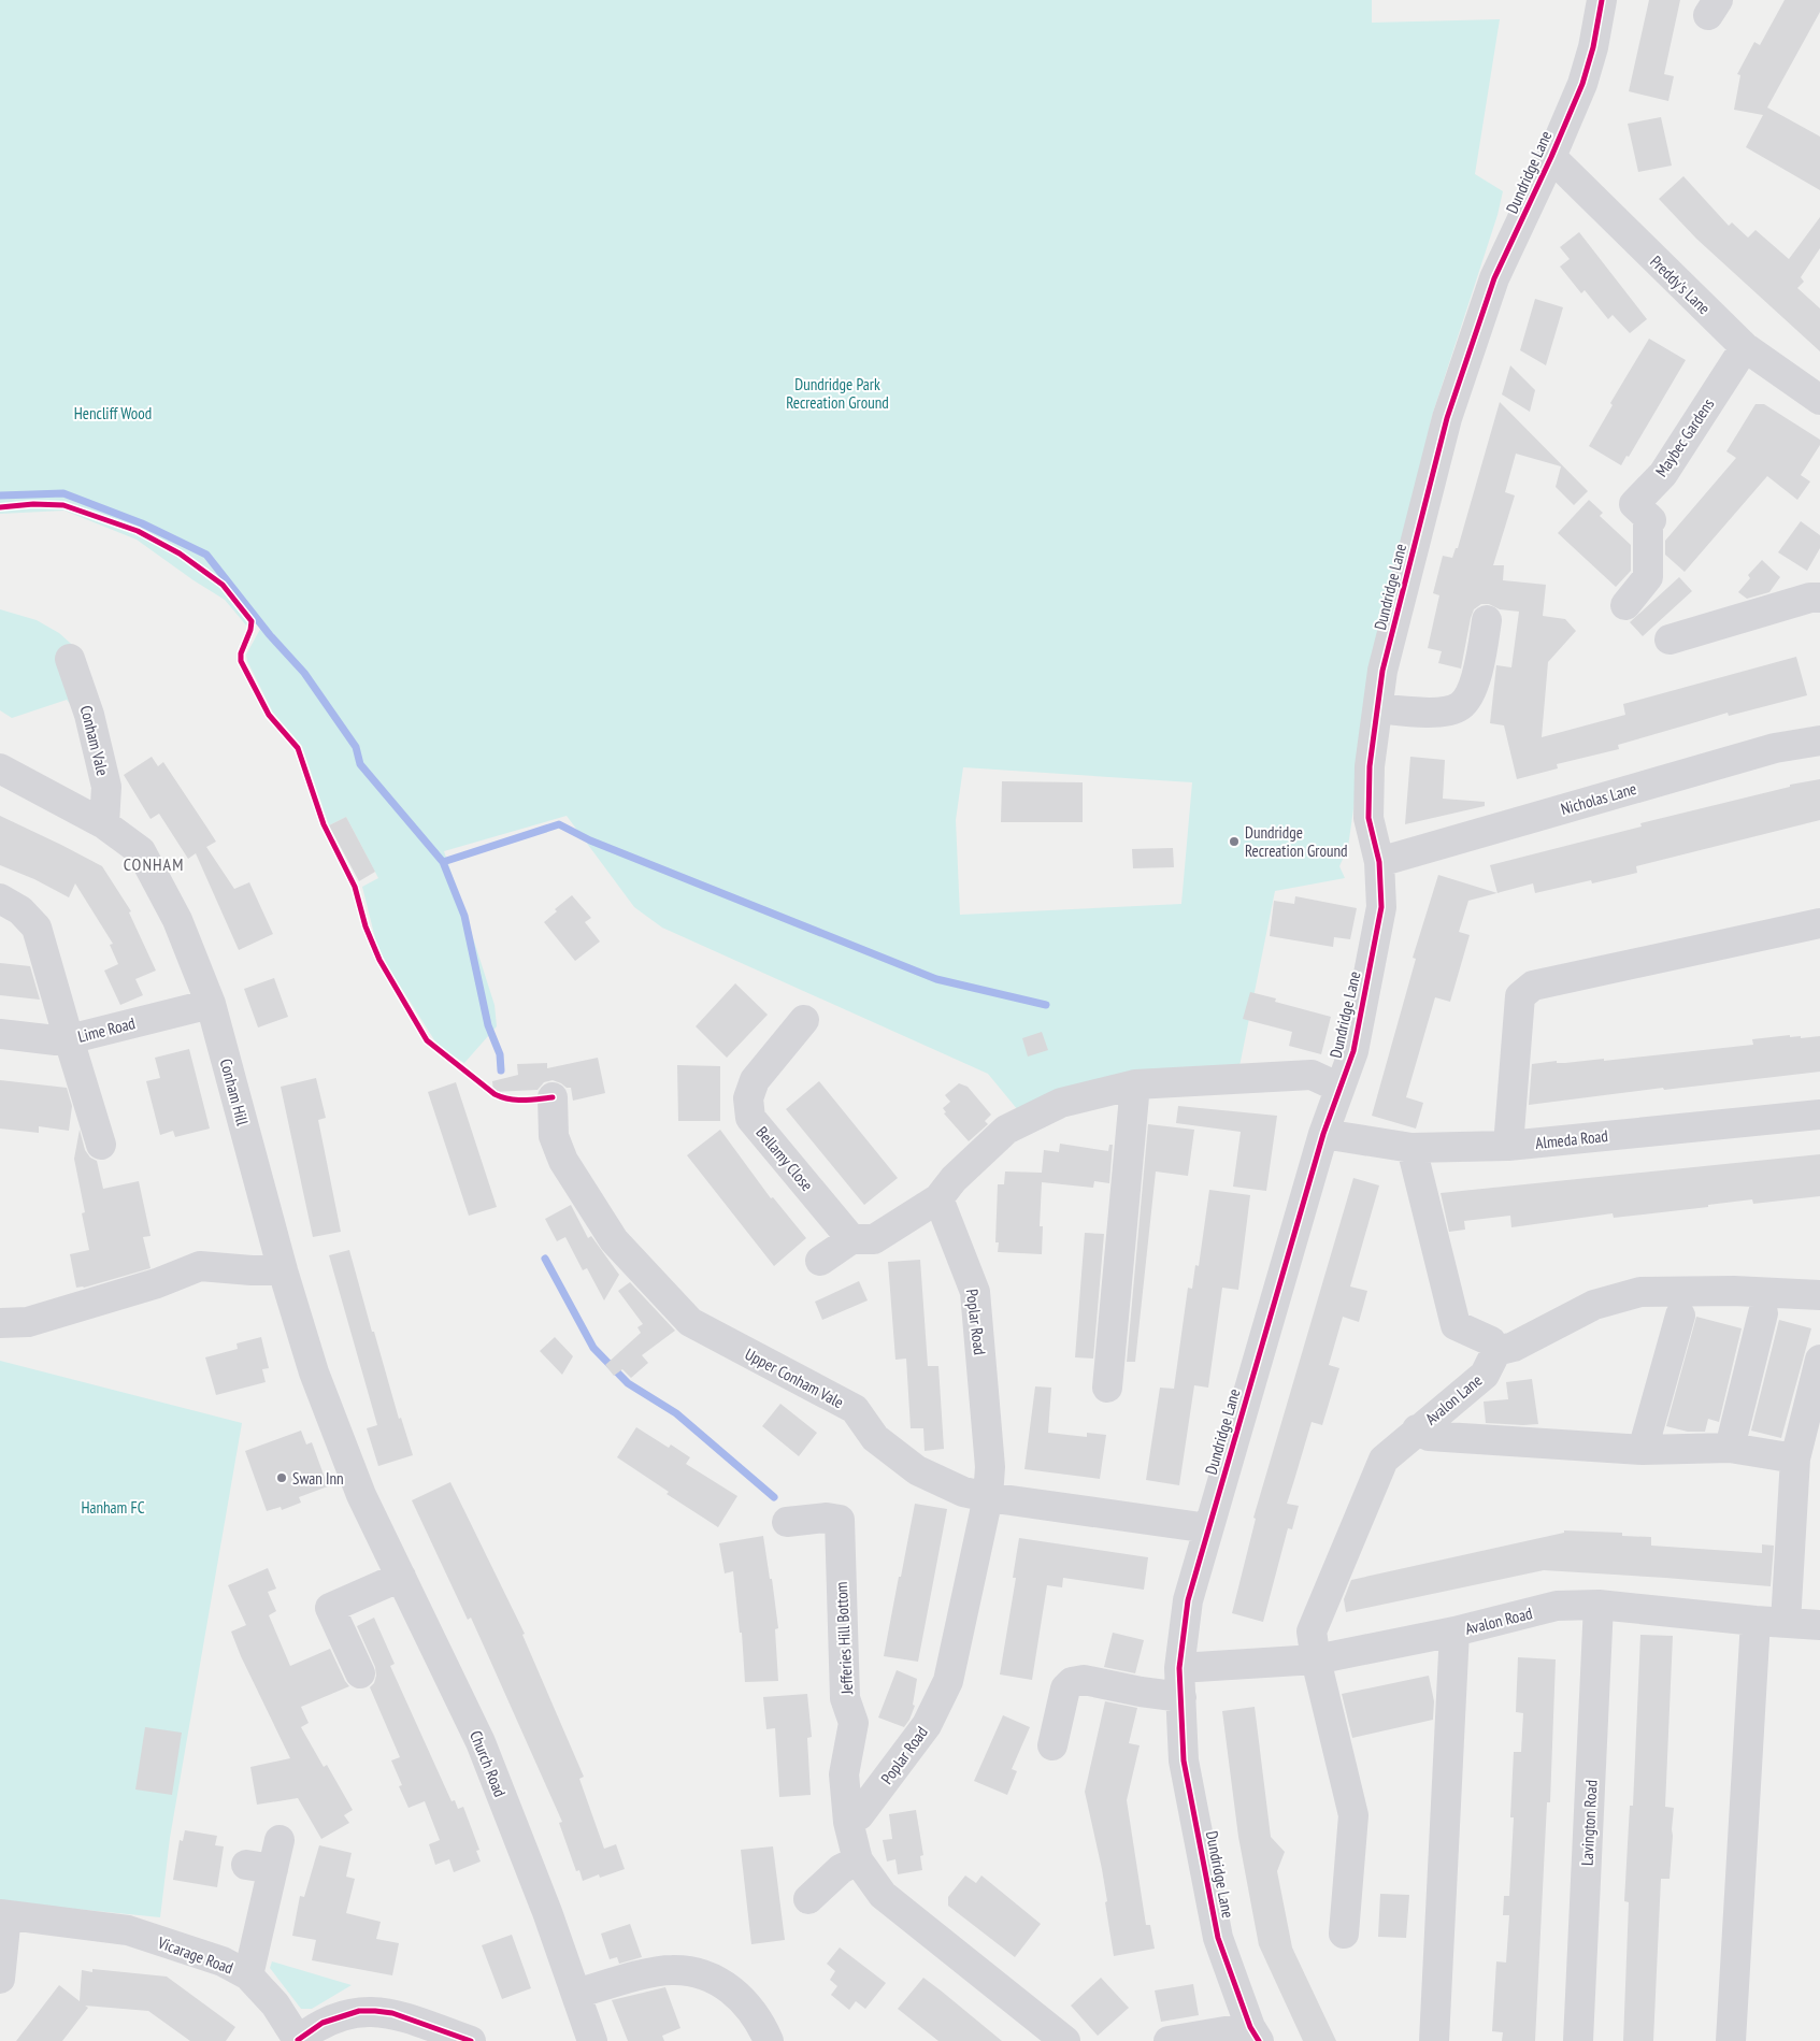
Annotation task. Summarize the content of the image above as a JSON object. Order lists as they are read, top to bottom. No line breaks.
{"streets":{"street":["Dundridge Lane","Preddy's Lane","Maybec Gardens","Conham Vale","Nicholas Lane","Lime Road","Conham Hill","Almeda Road","Bellamy Close","Poplar Road","Upper Conham Vale","Avalon Lane","Avalon Road","Jefferies Hill Bottom","Church Road","Lavington Road","Vicarage Road"]},"crossings":[["Dundridge Lane","Preddy's Lane"],["Dundridge Lane","Nicholas Lane"],["Dundridge Lane","Almeda Road"],["Dundridge Lane","Upper Conham Vale"],["Dundridge Lane","Avalon Road"],["Preddy's Lane","Maybec Gardens"],["Conham Vale","Conham Hill"],["Lime Road","Conham Hill"],["Conham Hill","Church Road"],["Poplar Road","Upper Conham Vale"],["Poplar Road","Jefferies Hill Bottom"],["Avalon Lane","Avalon Road"],["Avalon Road","Lavington Road"]],"districts":["CONHAM"],"parks":["Dundridge Park Recreation Ground","Hencliff Wood","Hanham FC"],"places":["Dundridge Recreation Ground","Swan Inn"]}
